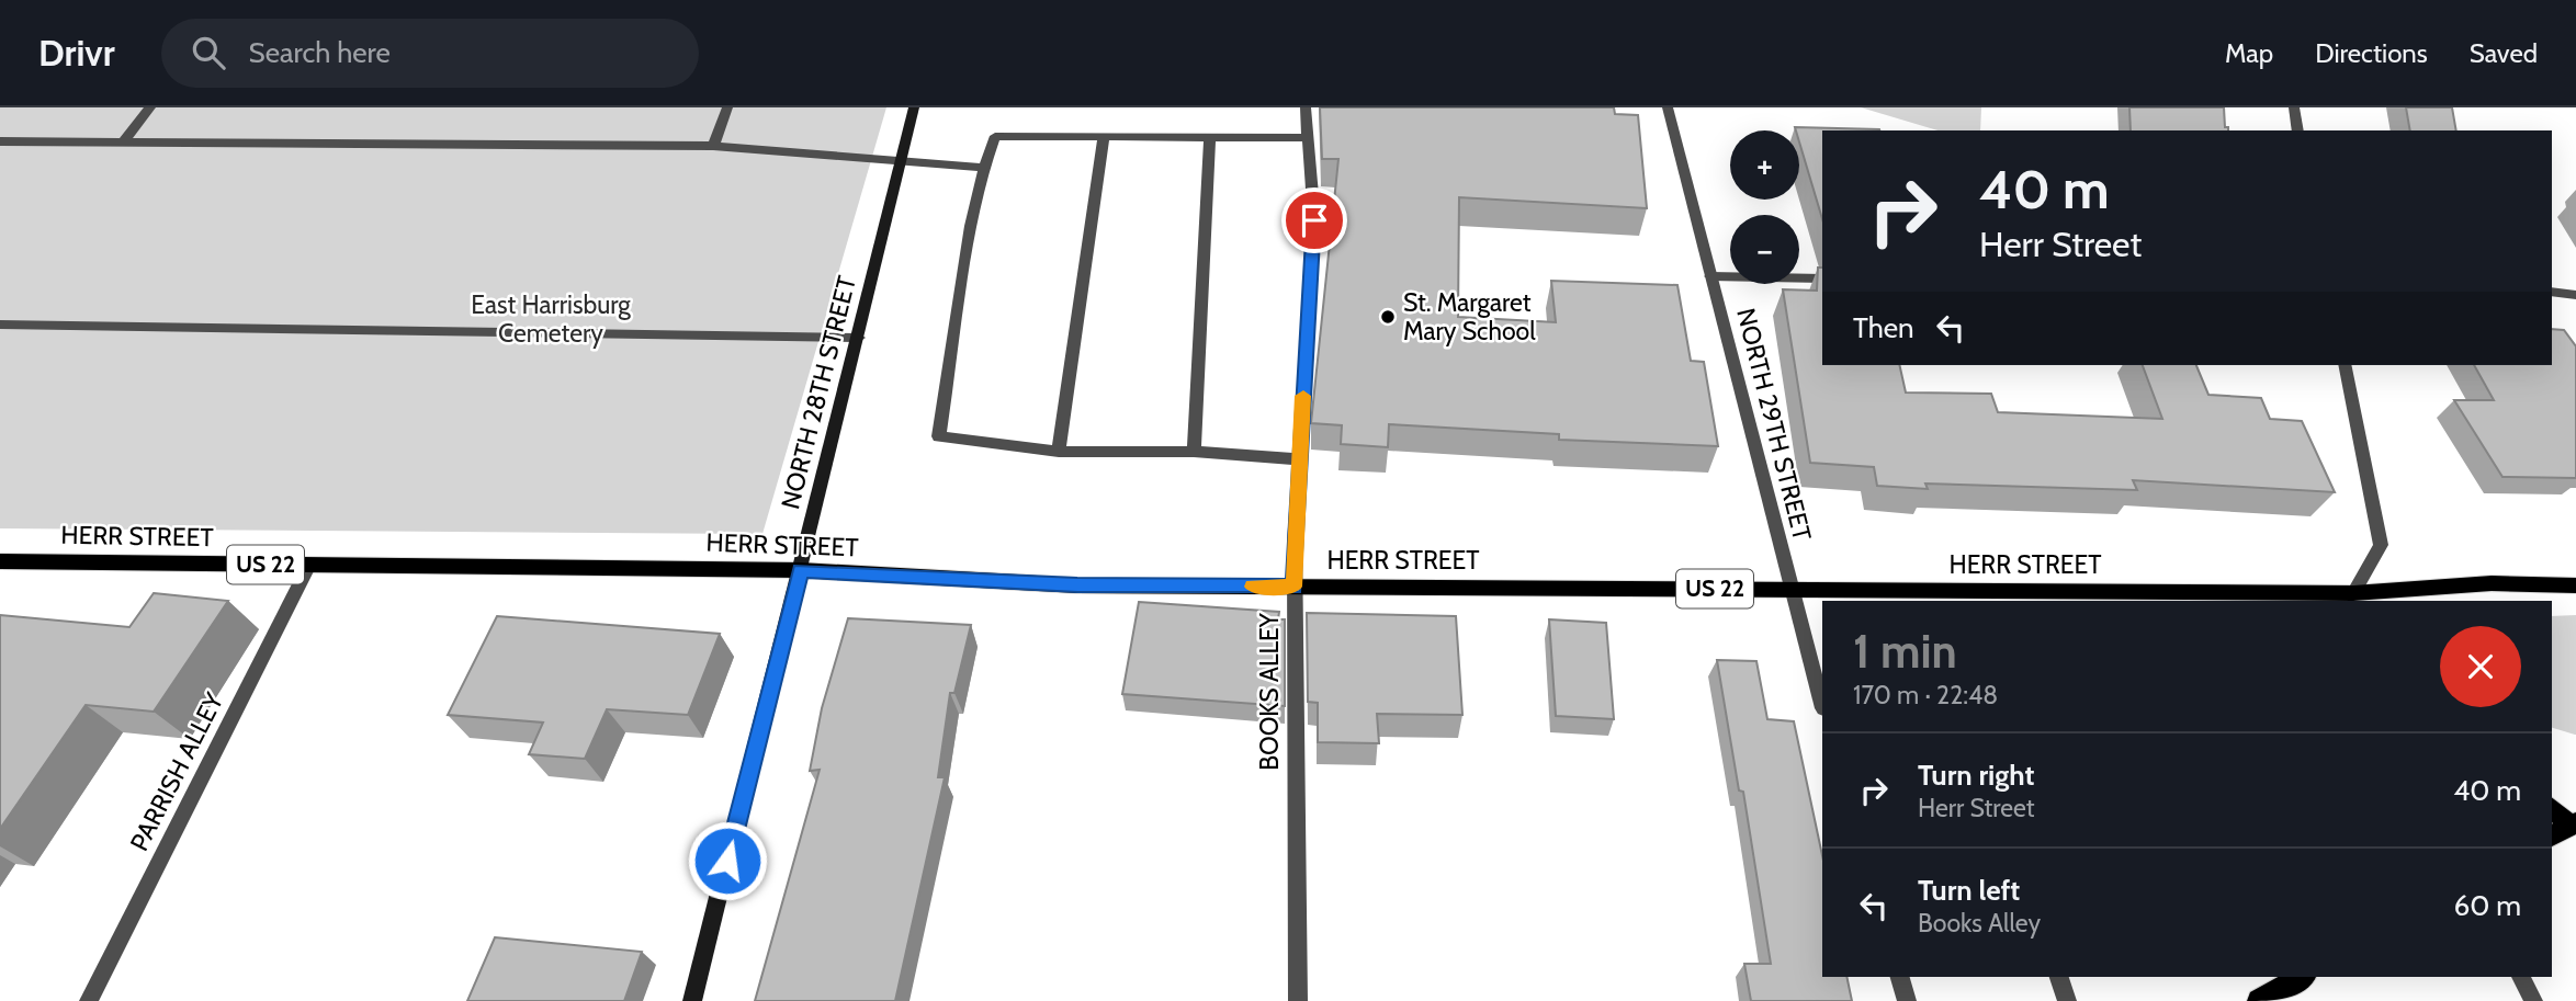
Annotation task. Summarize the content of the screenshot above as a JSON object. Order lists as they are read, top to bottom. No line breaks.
{"streets":{"main road":["HERR STREET","US 22"],"street":["NORTH 28TH STREET","NORTH 29TH STREET","BOOKS ALLEY","PARRISH ALLEY"]},"crossings":[["NORTH 28TH STREET","HERR STREET"],["NORTH 29TH STREET","HERR STREET"],["HERR STREET","BOOKS ALLEY"],["HERR STREET","PARRISH ALLEY"]],"parks":["East Harrisburg Cemetery"],"places":["St. Margaret Mary School"],"page":{"header":"Drivr","search":"Search here","nav":["Map","Directions","Saved"],"map_buttons":["+","−"],"turn":["40 m","Herr Street"],"then":"Then","heading":["1 min","170 m · 22:48"],"list":[{"name":"Turn right","note":"Herr Street","value":"40 m"},{"name":"Turn left","note":"Books Alley","value":"60 m"}]}}
